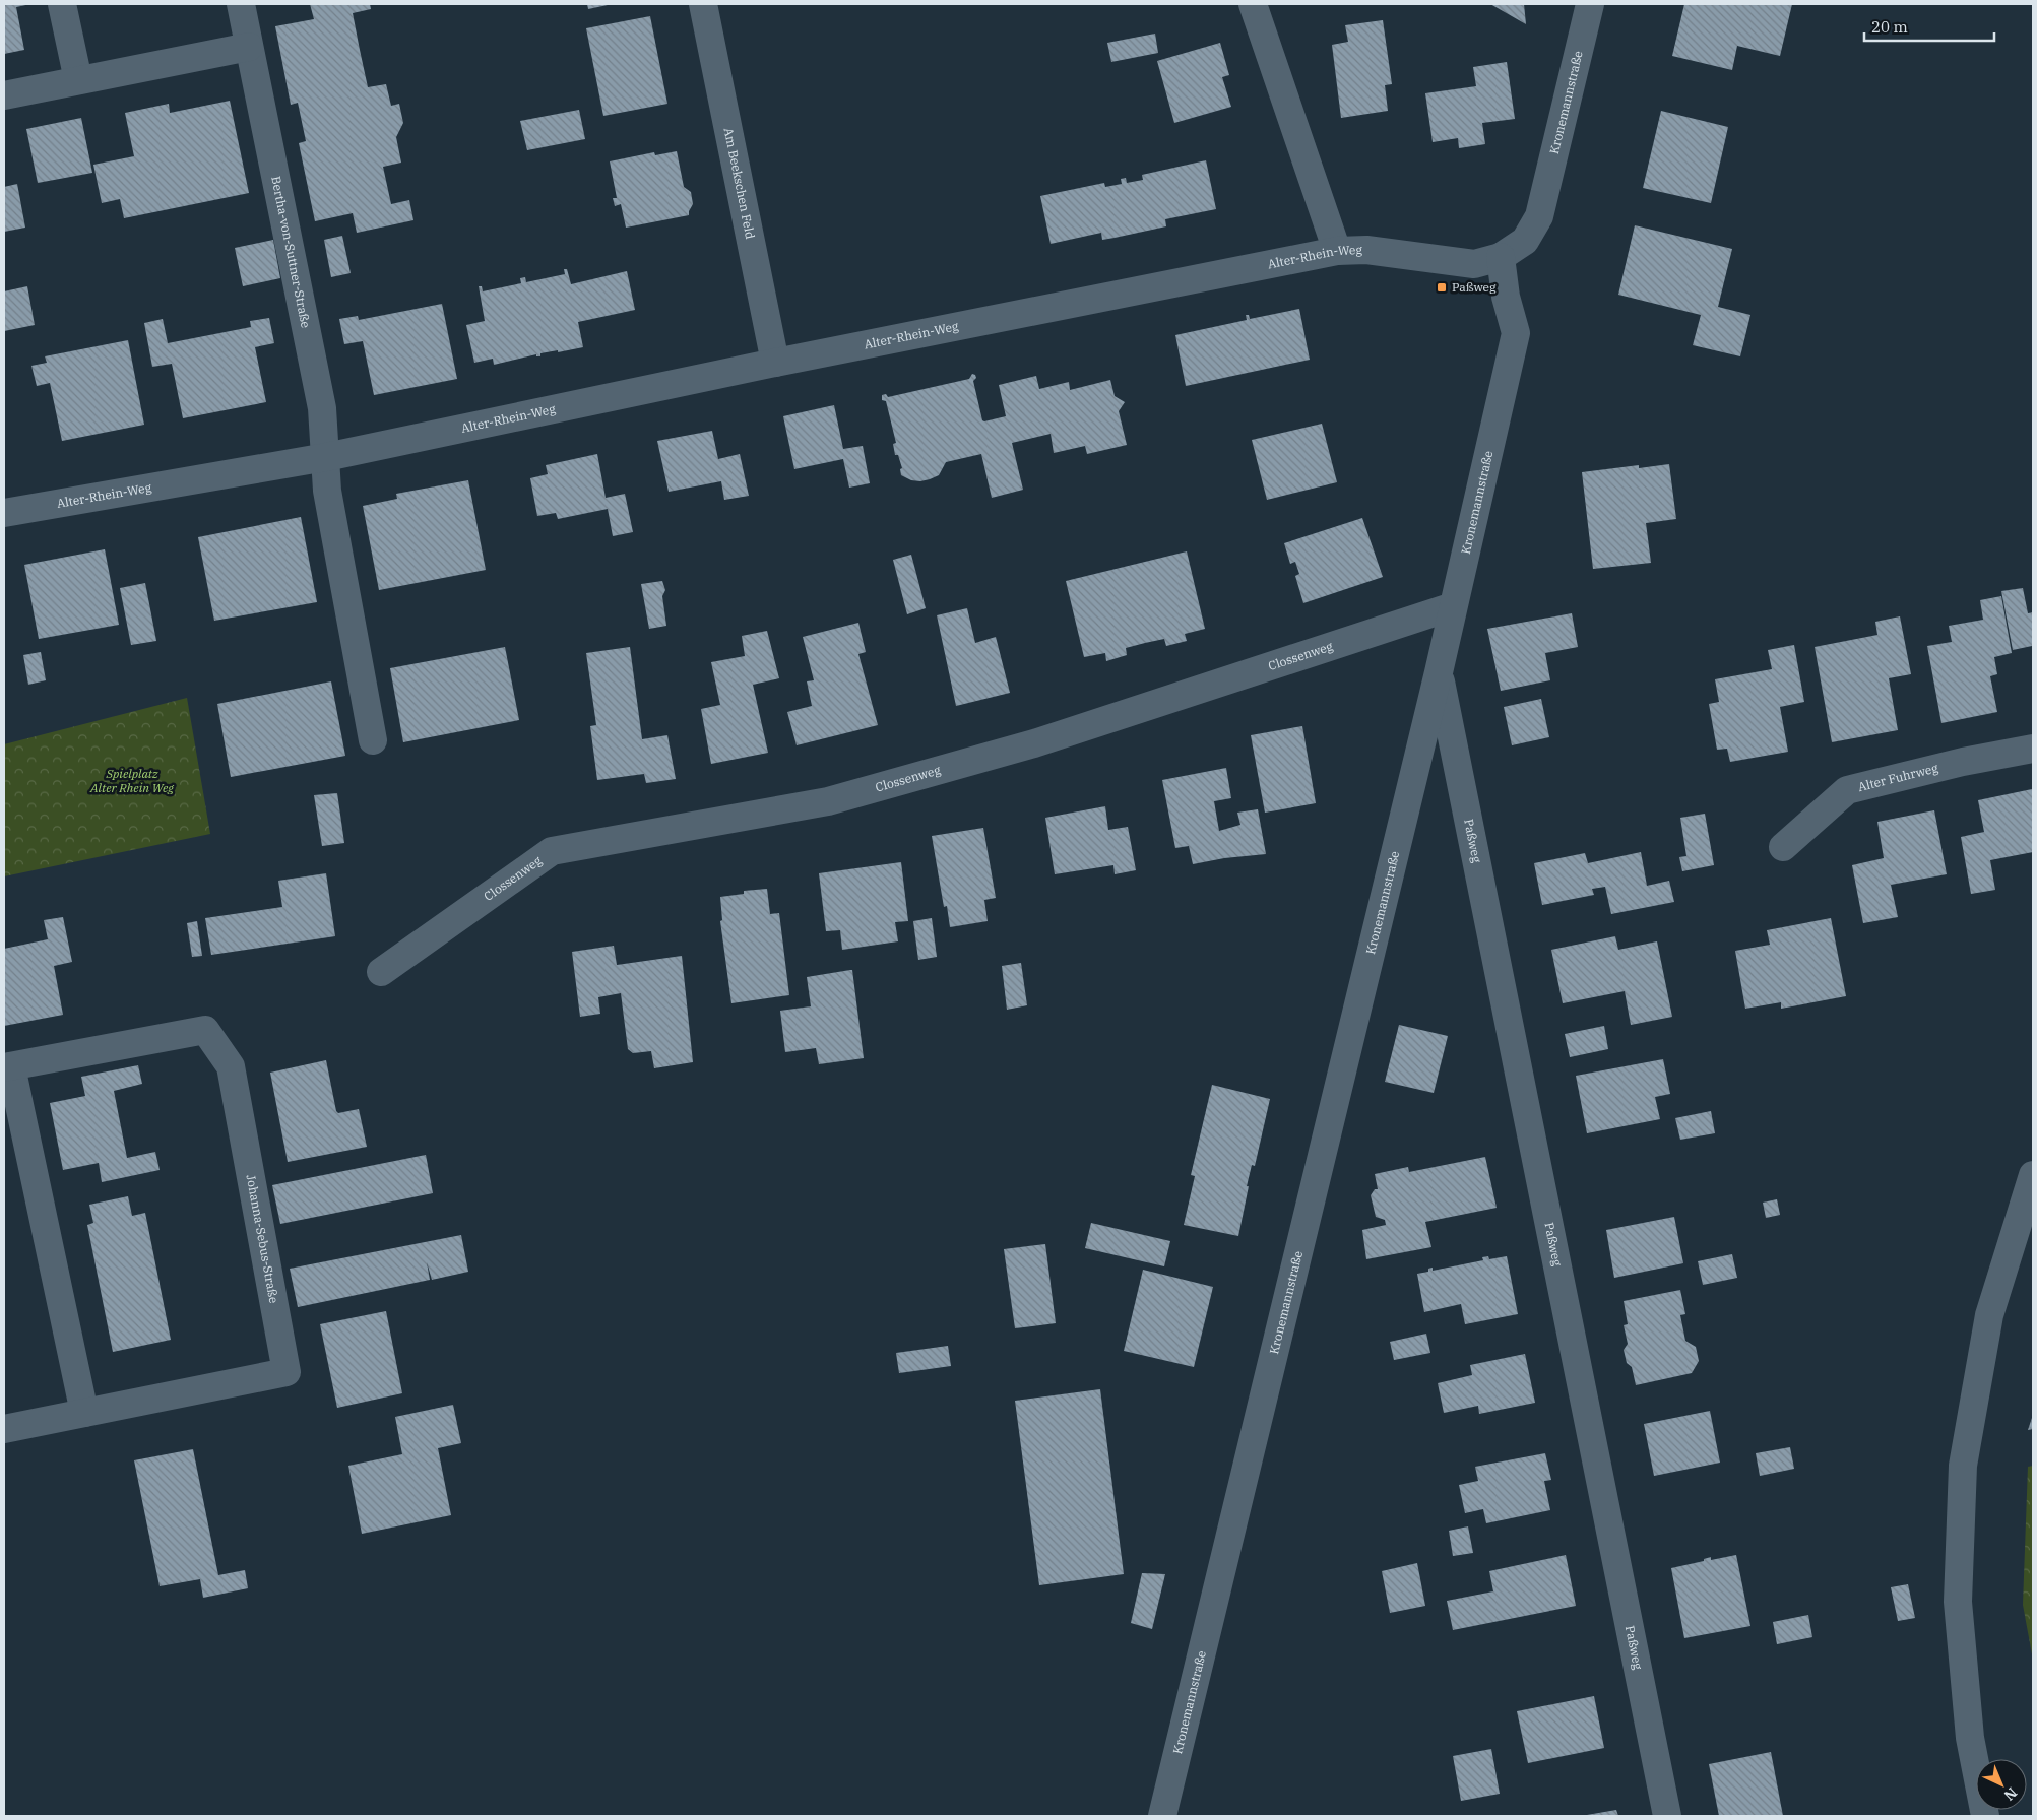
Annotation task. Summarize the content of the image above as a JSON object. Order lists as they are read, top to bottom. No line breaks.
{"streets":{"street":["Kronemannstraße","Am Beekschen Feld","Bertha-von-Suttner-Straße","Alter-Rhein-Weg","Clossenweg","Alter Fuhrweg","Paßweg","Johanna-Sebus-Straße"]},"crossings":[["Kronemannstraße","Alter-Rhein-Weg"],["Kronemannstraße","Clossenweg"],["Kronemannstraße","Paßweg"],["Am Beekschen Feld","Alter-Rhein-Weg"],["Bertha-von-Suttner-Straße","Alter-Rhein-Weg"]],"parks":["Spielplatz Alter Rhein Weg"],"places":{"transit":["Paßweg"]},"scale_bar":"20 m","north":"bottom right"}
